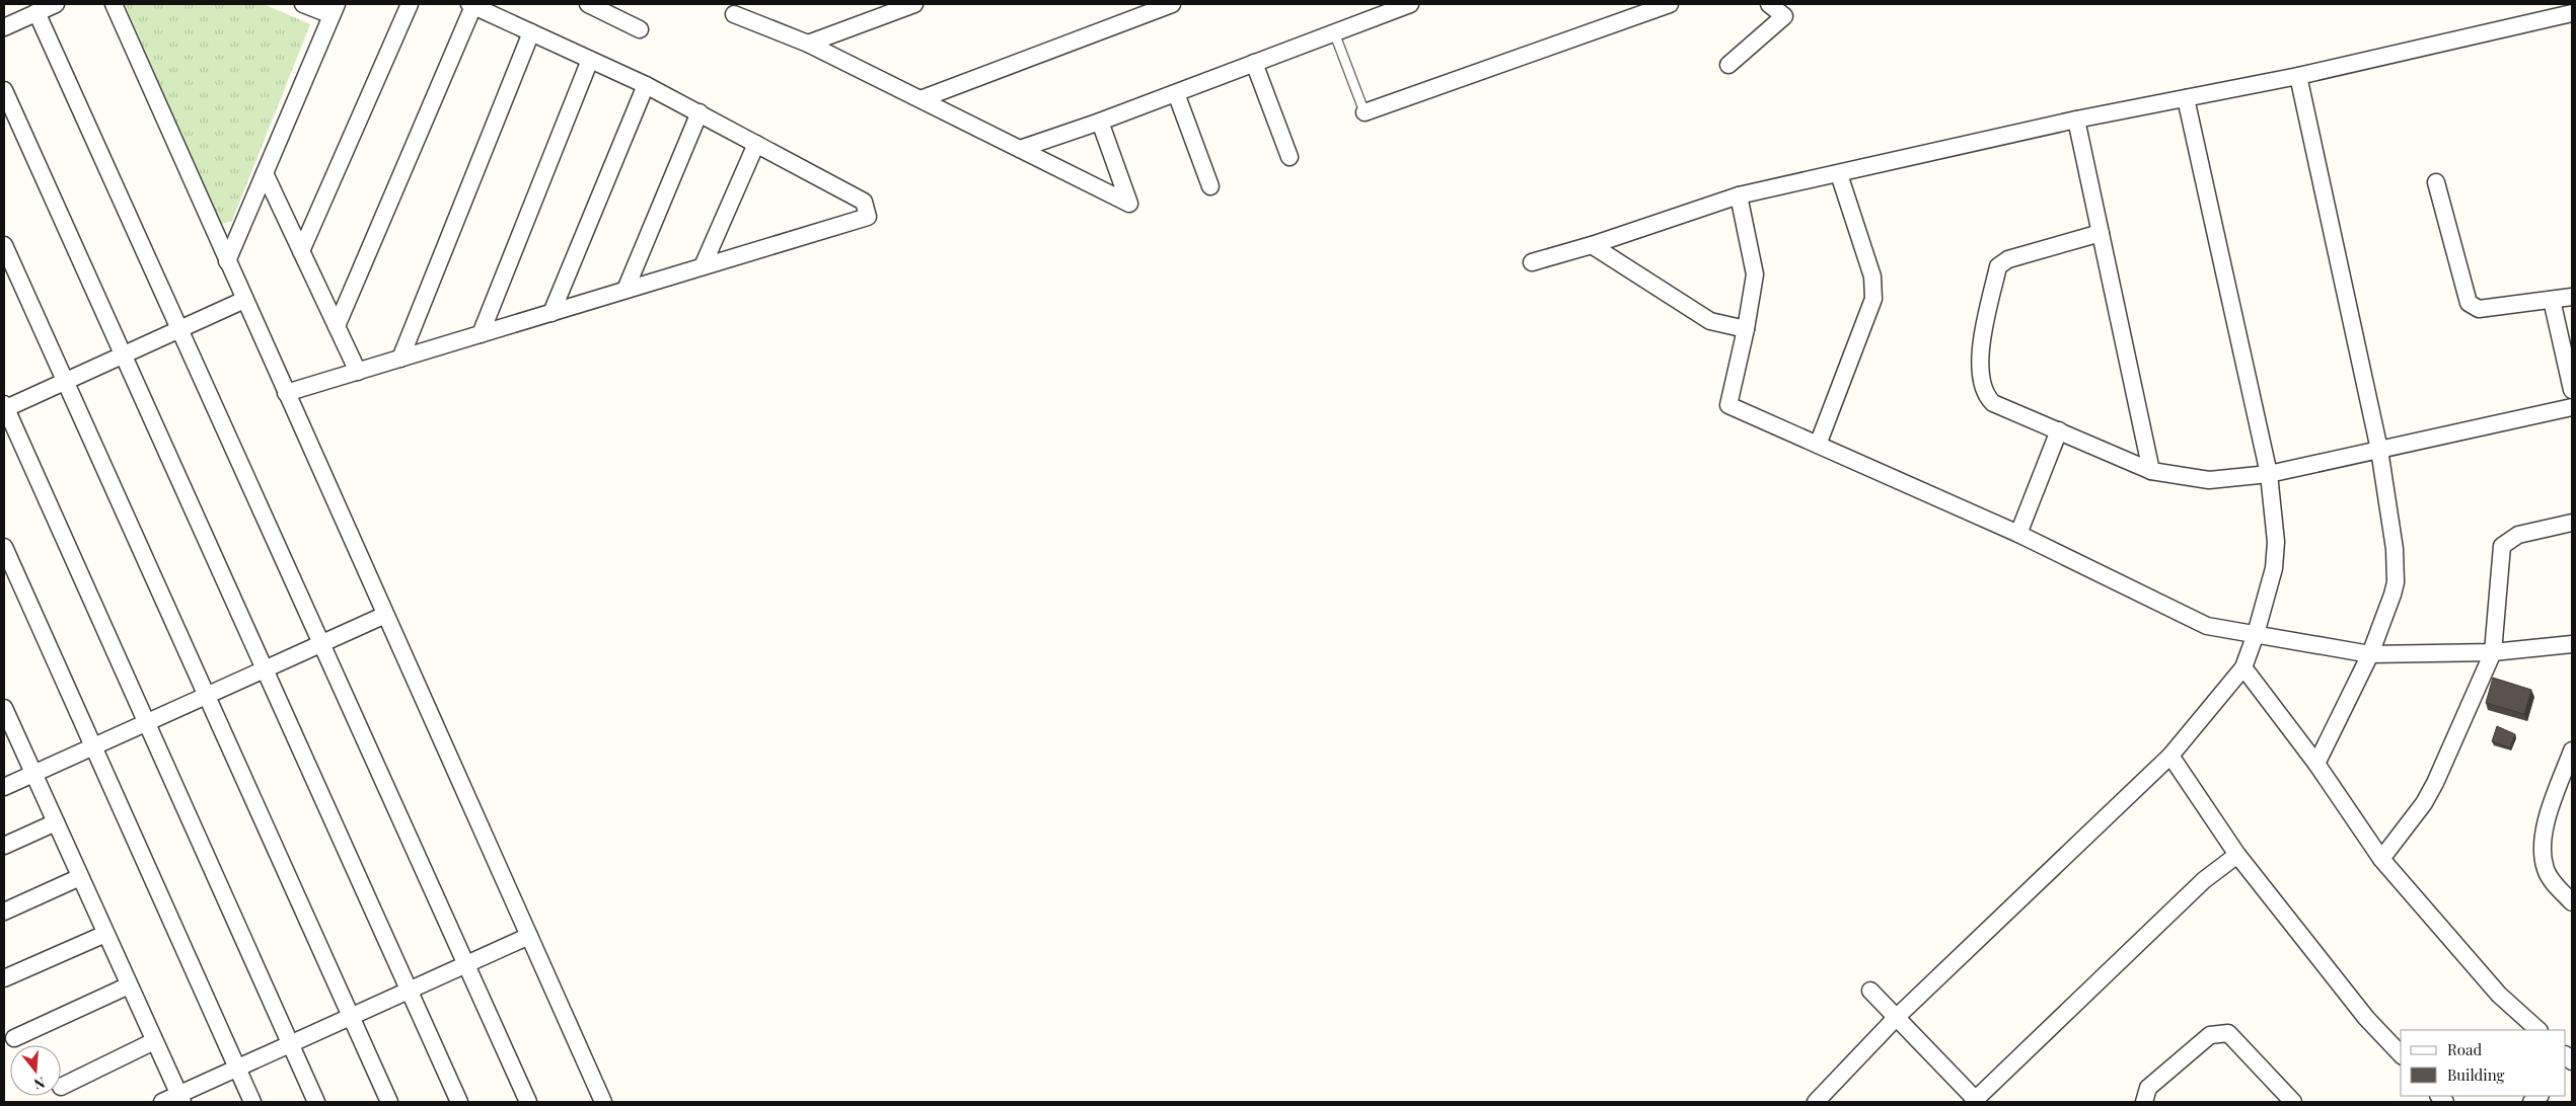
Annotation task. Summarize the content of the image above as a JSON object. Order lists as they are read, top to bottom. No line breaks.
{"legend":["Road","Building"],"north":"bottom"}
